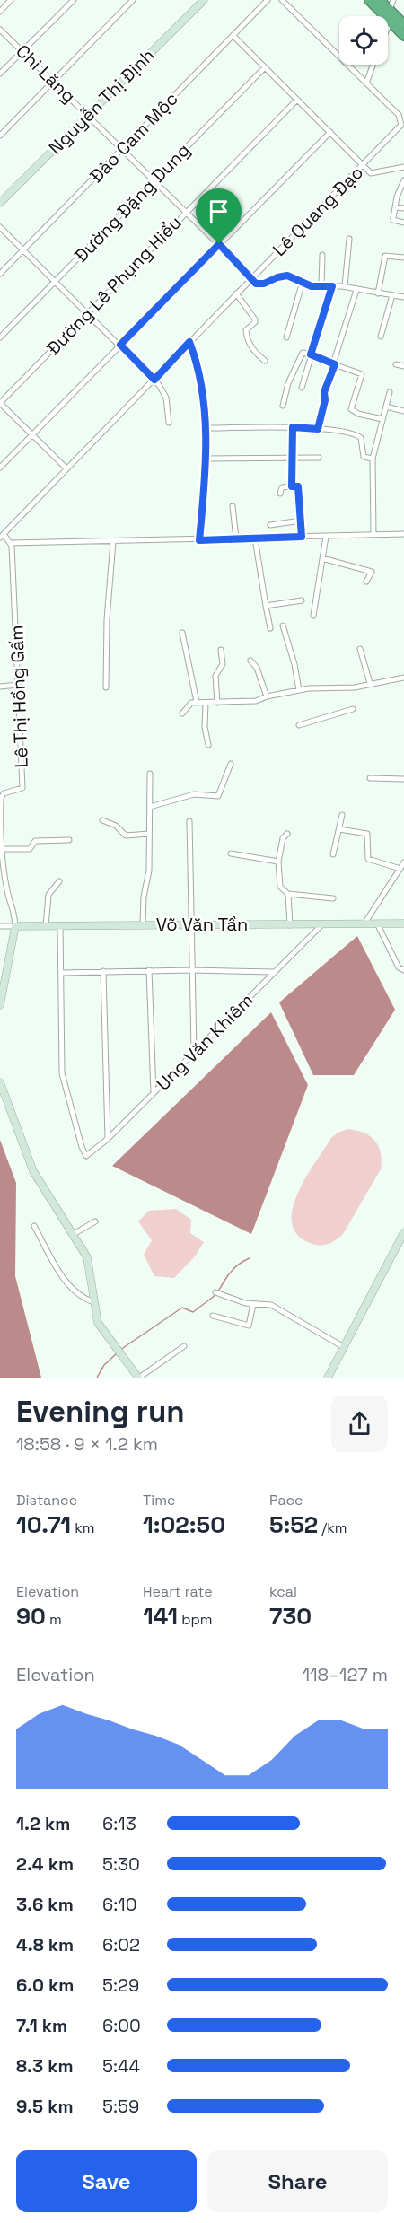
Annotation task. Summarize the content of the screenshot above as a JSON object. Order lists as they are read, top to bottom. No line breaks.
{"streets":{"street":["Chi Lăng","Nguyễn Thị Định","Đào Cam Mộc","Đường Đặng Dung","Lê Quang Đạo","Đường Lê Phụng Hiểu","Lê Thị Hồng Gấm","Võ Văn Tần","Ung Văn Khiêm"]},"crossings":[["Chi Lăng","Nguyễn Thị Định"],["Chi Lăng","Đào Cam Mộc"],["Chi Lăng","Đường Đặng Dung"],["Chi Lăng","Lê Quang Đạo"],["Chi Lăng","Đường Lê Phụng Hiểu"],["Võ Văn Tần","Ung Văn Khiêm"]],"page":{"heading":["Evening run","18:58 · 9 × 1.2 km"],"stats":[["Distance","10.71 km"],["Time","1:02:50"],["Pace","5:52 /km"],["Elevation","90 m"],["Heart rate","141 bpm"],["kcal","730"]],"chart":["Elevation","118–127 m"],"list":[{"name":"1.2 km","note":"6:13"},{"name":"2.4 km","note":"5:30"},{"name":"3.6 km","note":"6:10"},{"name":"4.8 km","note":"6:02"},{"name":"6.0 km","note":"5:29"},{"name":"7.1 km","note":"6:00"},{"name":"8.3 km","note":"5:44"},{"name":"9.5 km","note":"5:59"}],"buttons":["Save","Share"]}}
